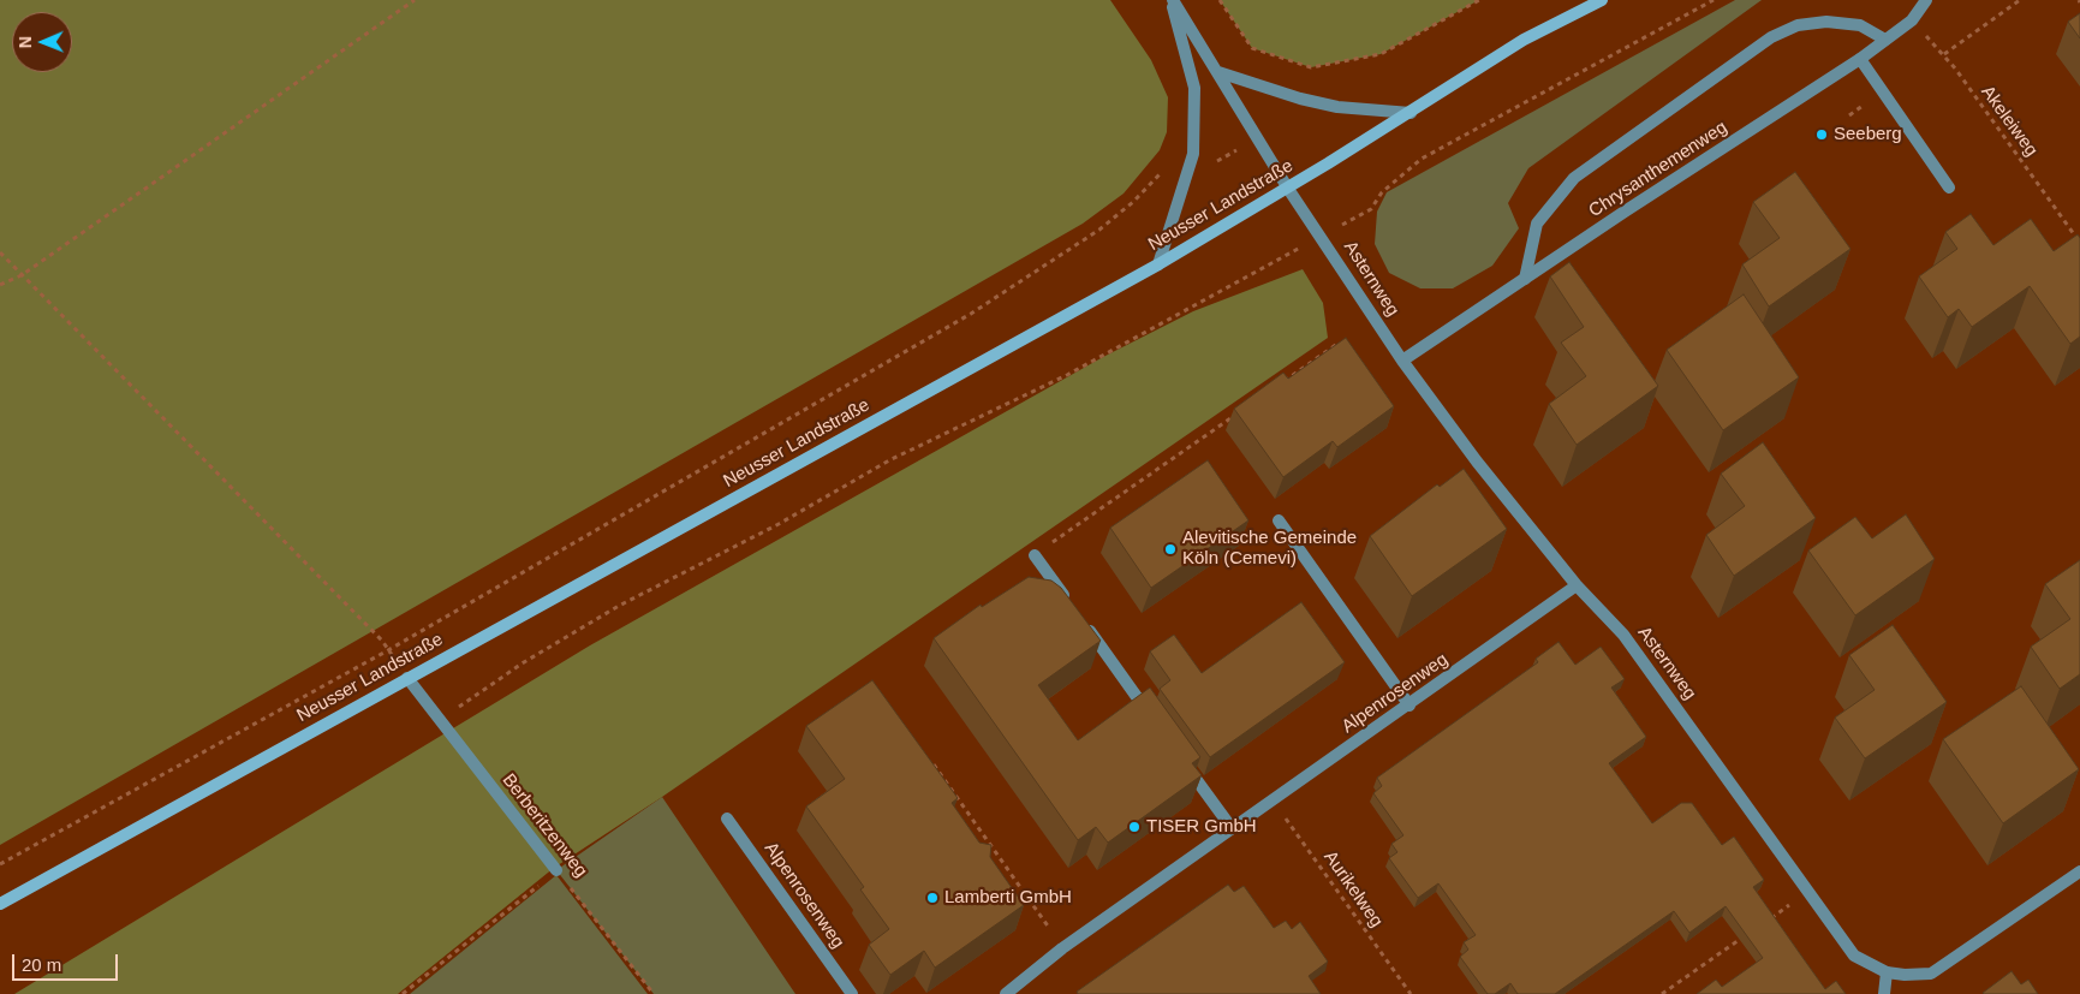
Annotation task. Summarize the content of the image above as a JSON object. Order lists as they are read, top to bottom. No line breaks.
{"streets":{"main road":["Neusser Landstraße"],"street":["Chrysanthemenweg","Asternweg","Alpenrosenweg","Berberitzenweg"],"path":["Akeleiweg","Aurikelweg"]},"crossings":[["Akeleiweg","Chrysanthemenweg"],["Chrysanthemenweg","Asternweg"],["Neusser Landstraße","Asternweg"],["Neusser Landstraße","Berberitzenweg"],["Asternweg","Alpenrosenweg"],["Alpenrosenweg","Aurikelweg"]],"places":["Seeberg","Alevitische Gemeinde Köln (Cemevi)","TISER GmbH","Lamberti GmbH"],"scale_bar":"20 m","north":"left"}
